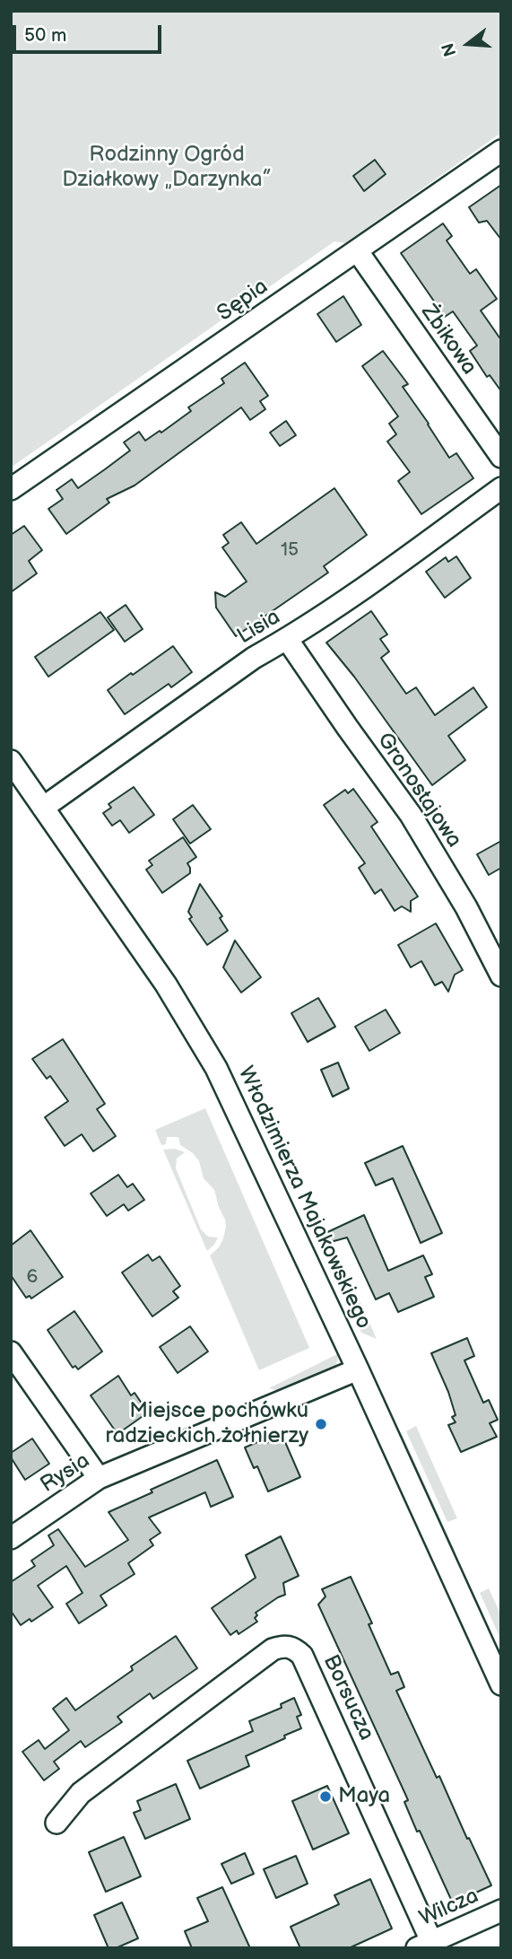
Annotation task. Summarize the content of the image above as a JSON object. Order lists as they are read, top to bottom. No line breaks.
{"streets":{"street":["Sępia","Żbikowa","Lisia","Gronostajowa","Włodzimierza Majakowskiego","Rysia","Borsucza","Wilcza"]},"crossings":[["Sępia","Żbikowa"],["Lisia","Gronostajowa"],["Lisia","Włodzimierza Majakowskiego"],["Włodzimierza Majakowskiego","Rysia"],["Borsucza","Wilcza"]],"parks":["Rodzinny Ogród Działkowy „Darzynka”"],"places":["Miejsce pochówku radzieckich żołnierzy","Maya"],"house_numbers":["15","6"],"scale_bar":"50 m","north":"left"}
